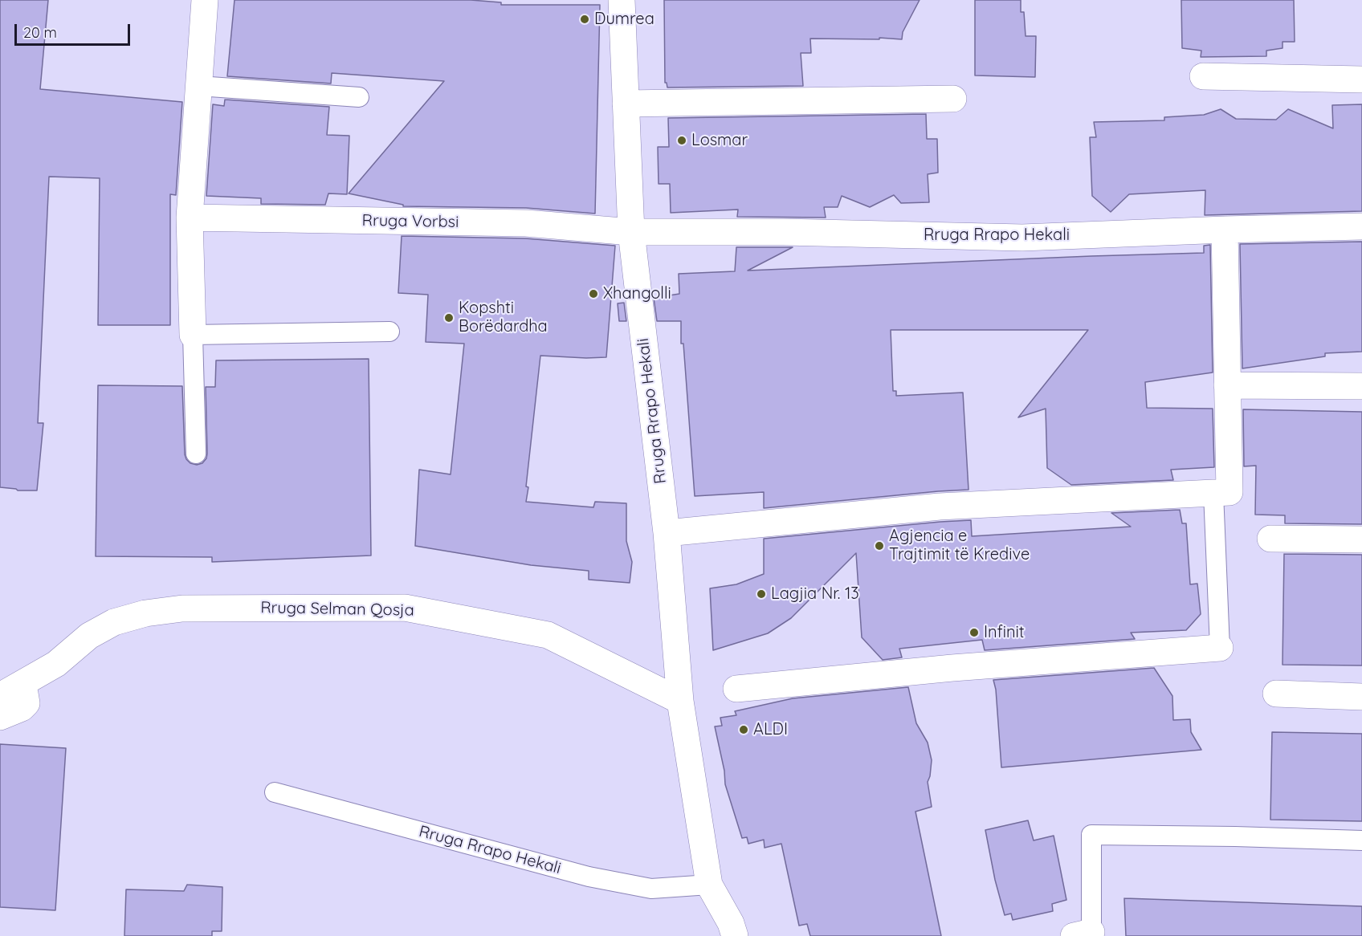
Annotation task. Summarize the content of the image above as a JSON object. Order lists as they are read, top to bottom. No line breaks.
{"streets":{"street":["Rruga Vorbsi","Rruga Rrapo Hekali","Rruga Selman Qosja"]},"crossings":[["Rruga Vorbsi","Rruga Rrapo Hekali"],["Rruga Rrapo Hekali","Rruga Selman Qosja"]],"places":["Dumrea","Losmar","Xhangolli","Kopshti Borëdardha","Agjencia e Trajtimit të Kredive","Lagjia Nr. 13","Infinit","ALDI"],"scale_bar":"20 m"}
